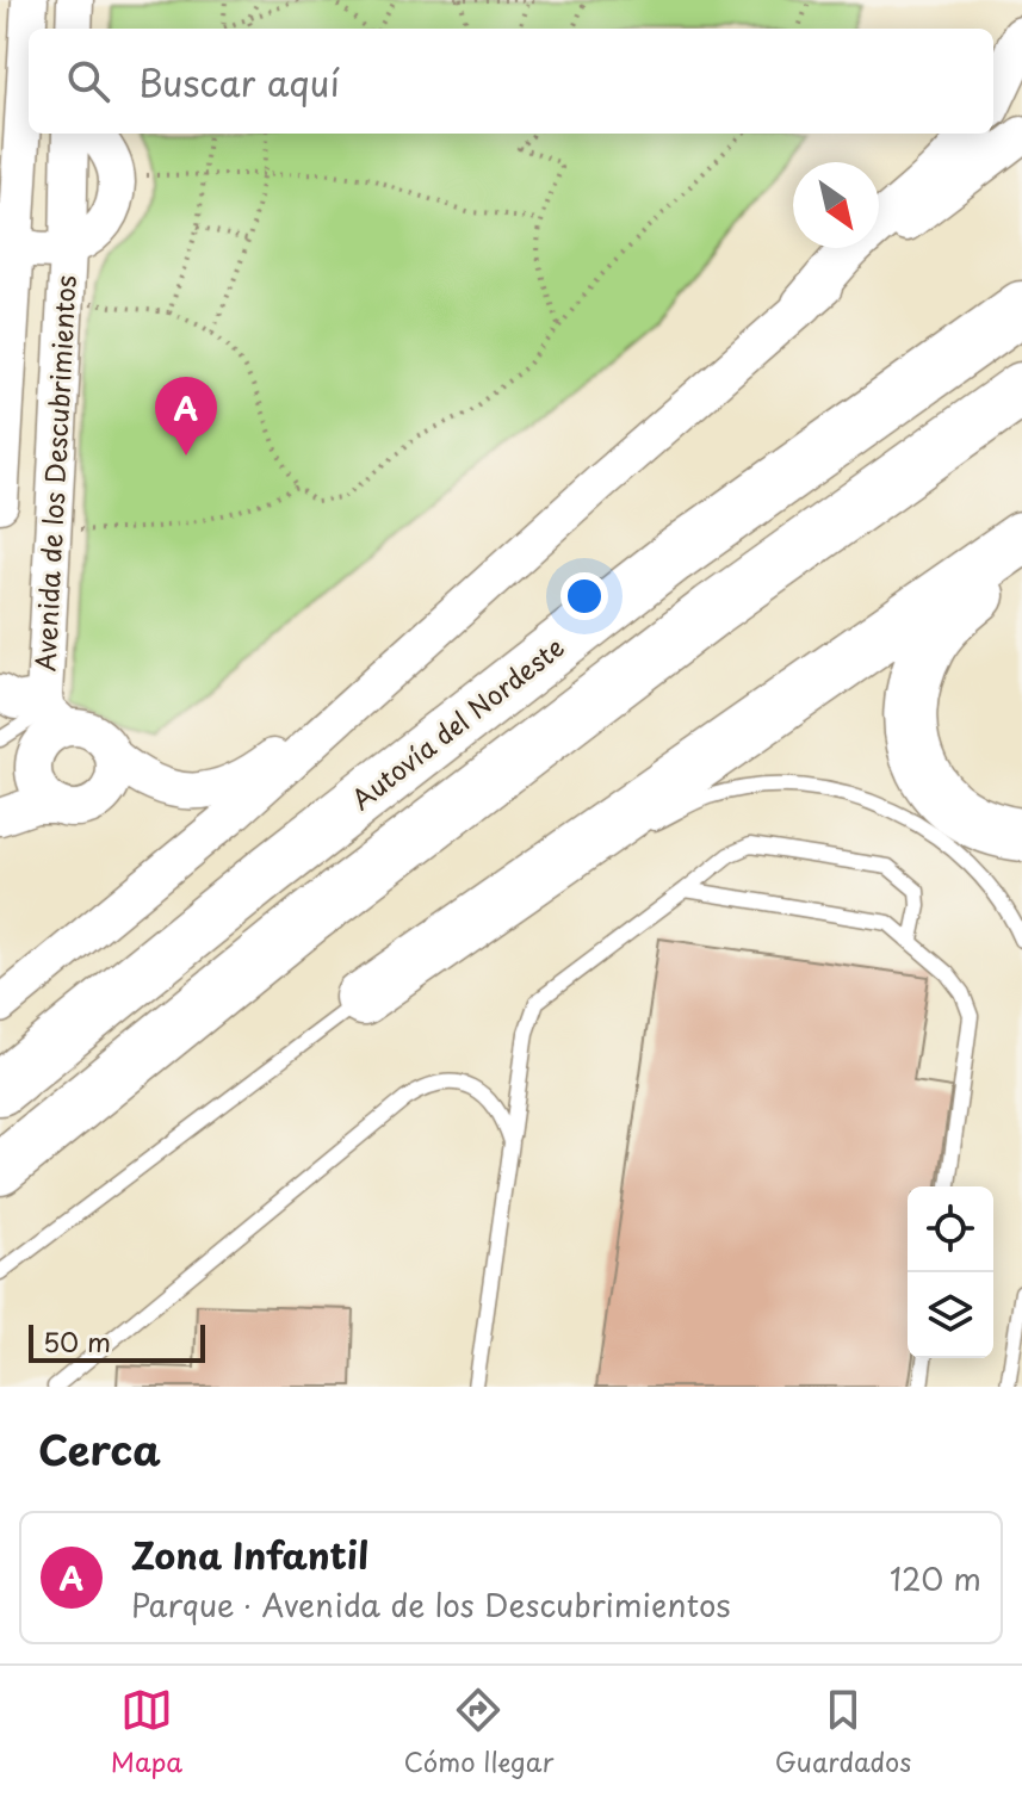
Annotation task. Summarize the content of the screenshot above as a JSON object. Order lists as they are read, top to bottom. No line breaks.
{"streets":{"highway":["Autovía del Nordeste"],"street":["Avenida de los Descubrimientos"]},"scale_bar":"50 m","north":"bottom right","page":{"search":"Buscar aquí","pins":"A","scale":"50 m","heading":"Cerca","list":[{"mark":"A","name":"Zona Infantil","note":"Parque · Avenida de los Descubrimientos","value":"120 m"}],"nav":["Mapa","Cómo llegar","Guardados"]}}
